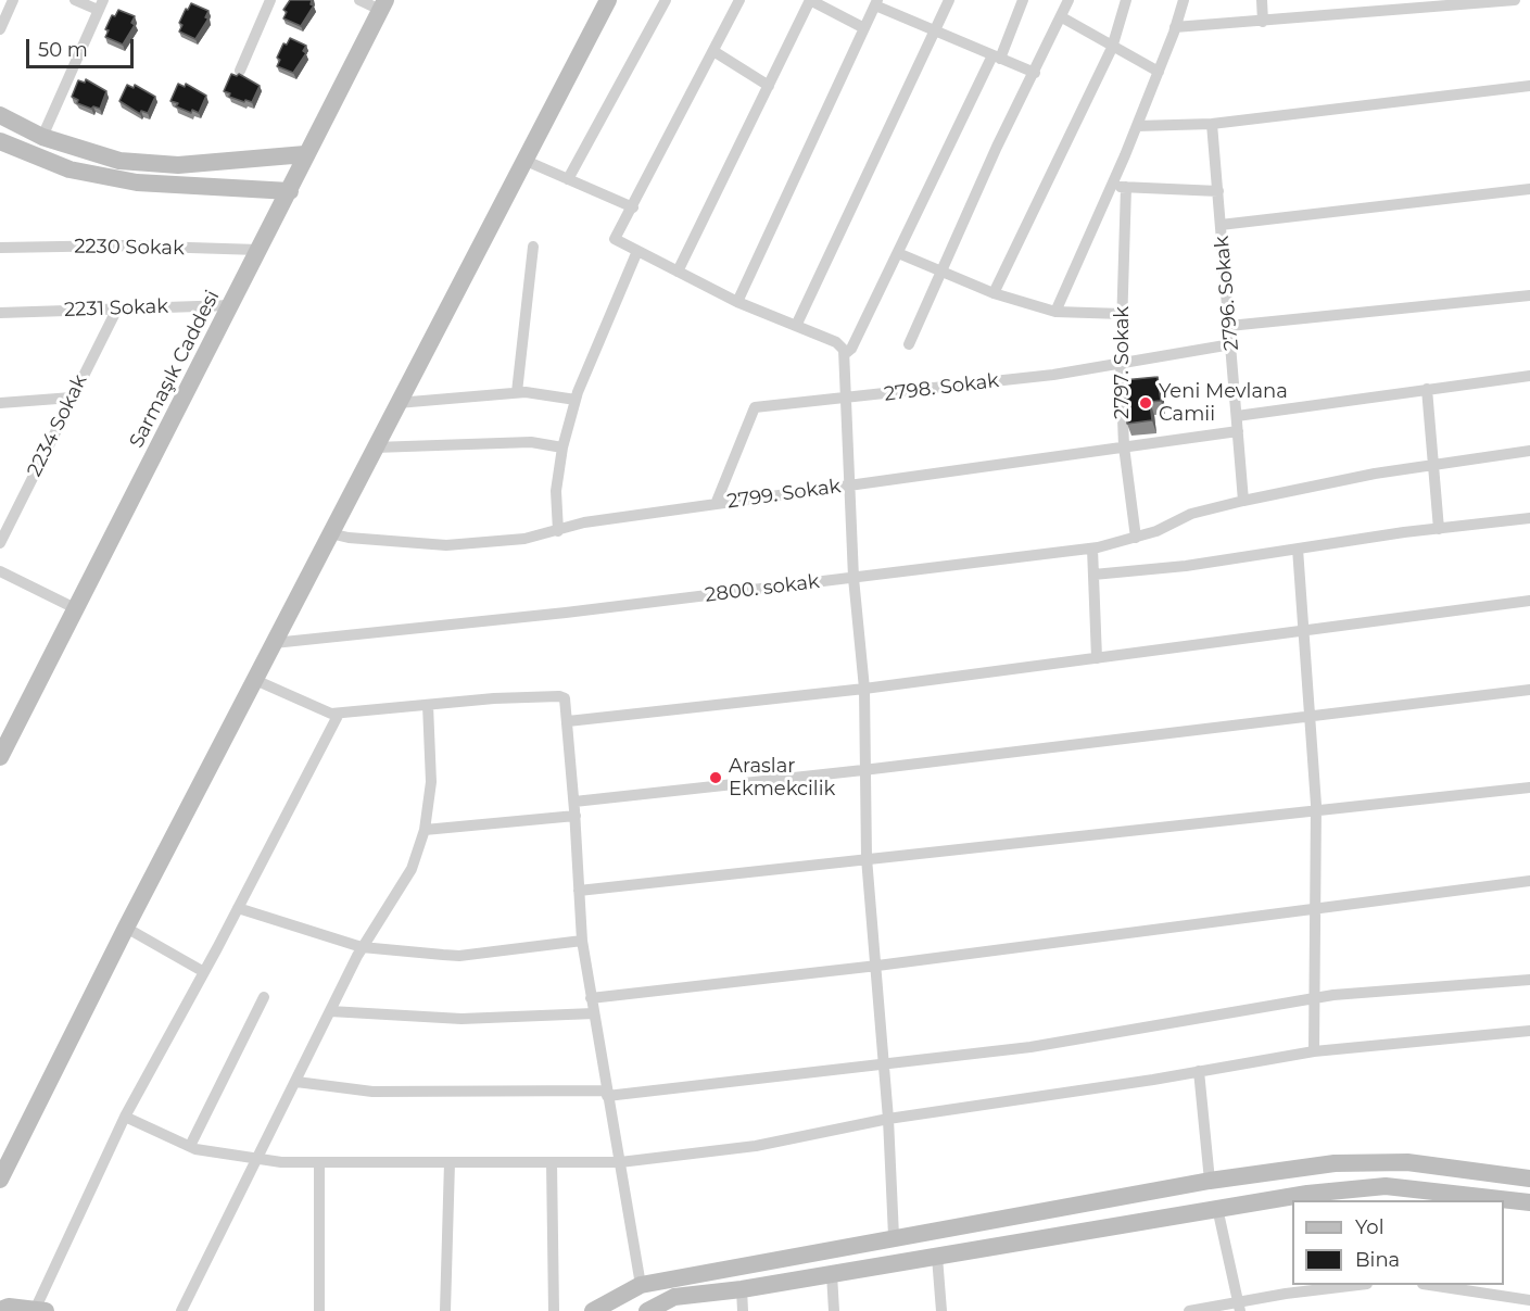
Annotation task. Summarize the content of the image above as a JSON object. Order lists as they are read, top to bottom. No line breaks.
{"streets":{"main road":["Sarmaşık Caddesi"],"street":["2230 Sokak","2796. Sokak","2231 Sokak","2797. Sokak","2798. Sokak","2234 Sokak","2799. Sokak","2800. sokak"]},"crossings":[["2230 Sokak","Sarmaşık Caddesi"],["2796. Sokak","2798. Sokak"],["2796. Sokak","2799. Sokak"],["2796. Sokak","2800. sokak"],["2231 Sokak","Sarmaşık Caddesi"],["2231 Sokak","2234 Sokak"],["2797. Sokak","2798. Sokak"],["2797. Sokak","2799. Sokak"],["2797. Sokak","2800. sokak"],["2798. Sokak","2799. Sokak"]],"places":["Yeni Mevlana Camii","Araslar Ekmekcilik"],"legend":["Yol","Bina"],"scale_bar":"50 m"}
